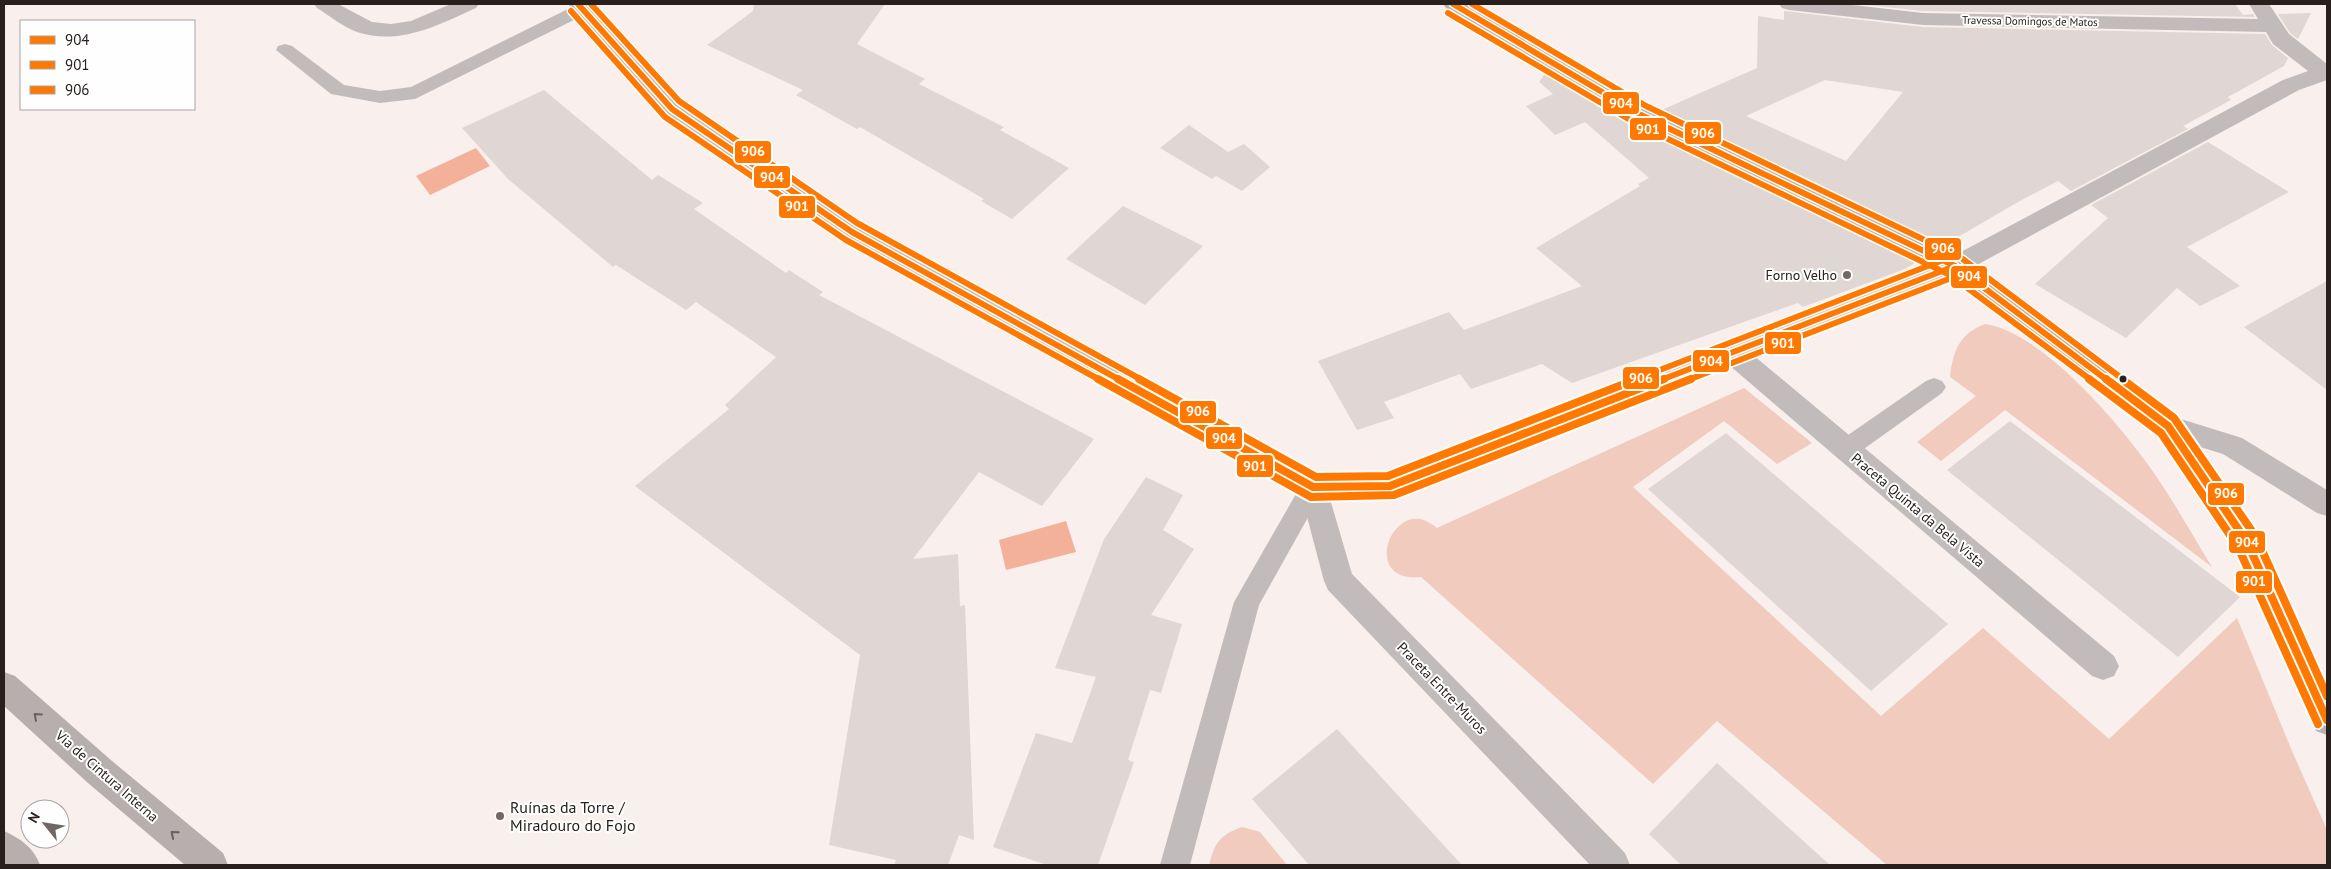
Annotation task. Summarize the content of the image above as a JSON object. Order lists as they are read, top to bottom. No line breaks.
{"streets":{"highway":["Via de Cintura Interna"],"street":["Travessa Domingos de Matos","Praceta Quinta da Bela Vista","Praceta Entre-Muros"]},"one_way":["Via de Cintura Interna"],"places":["Forno Velho","Ruínas da Torre / Miradouro do Fojo"],"lines":["transit line 904","transit line 906","transit line 901"],"legend":["904","901","906"],"north":"top left"}
